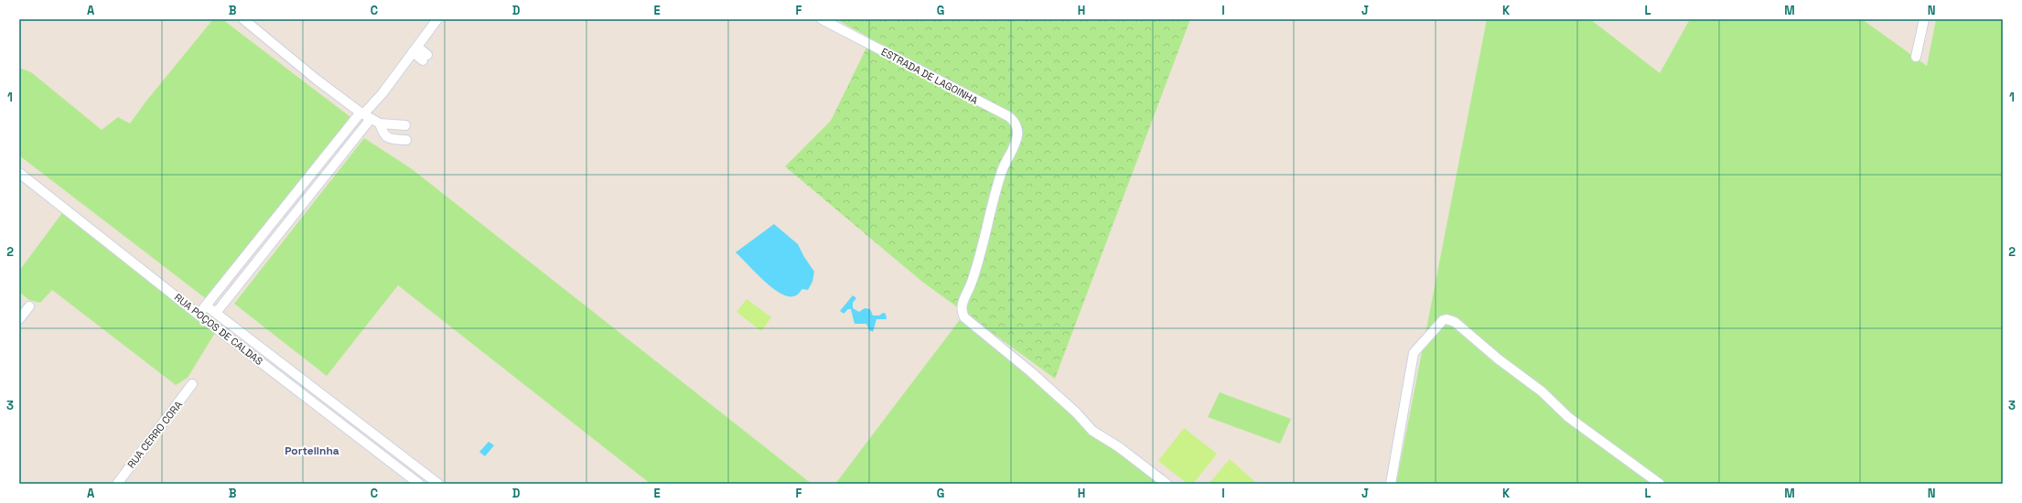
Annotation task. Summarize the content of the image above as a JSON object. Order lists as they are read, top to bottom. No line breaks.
{"streets":{"street":["ESTRADA DE LAGOINHA","RUA POÇOS DE CALDAS","RUA CERRO CORA"]},"districts":["Portelinha"],"grid":{"columns":["A","B","C","D","E","F","G","H","I","J","K","L","M","N"],"rows":["1","2","3"]}}
